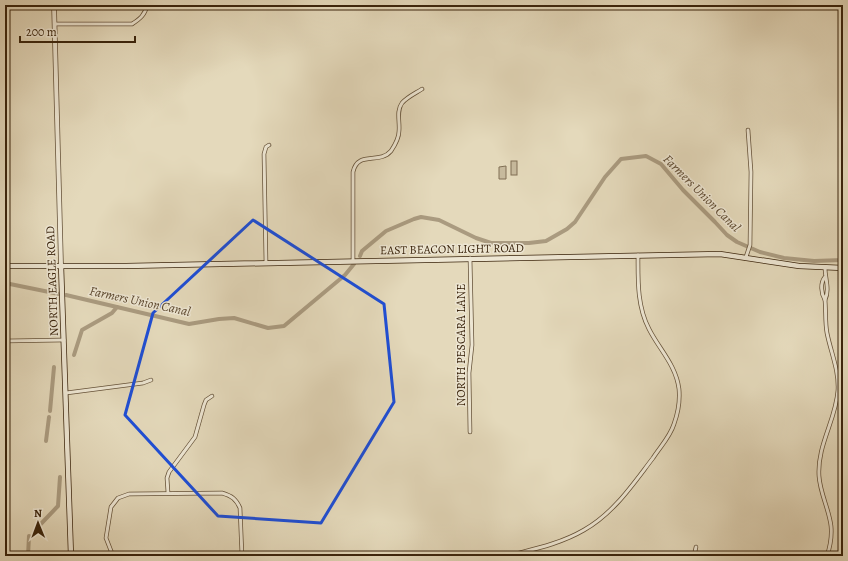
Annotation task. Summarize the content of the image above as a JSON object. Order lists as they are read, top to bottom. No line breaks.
{"streets":{"main road":["EAST BEACON LIGHT ROAD","NORTH EAGLE ROAD"],"street":["NORTH PESCARA LANE"]},"crossings":[["EAST BEACON LIGHT ROAD","NORTH EAGLE ROAD"],["EAST BEACON LIGHT ROAD","NORTH PESCARA LANE"]],"water":["Farmers Union Canal"],"scale_bar":"200 m","north":"top"}
